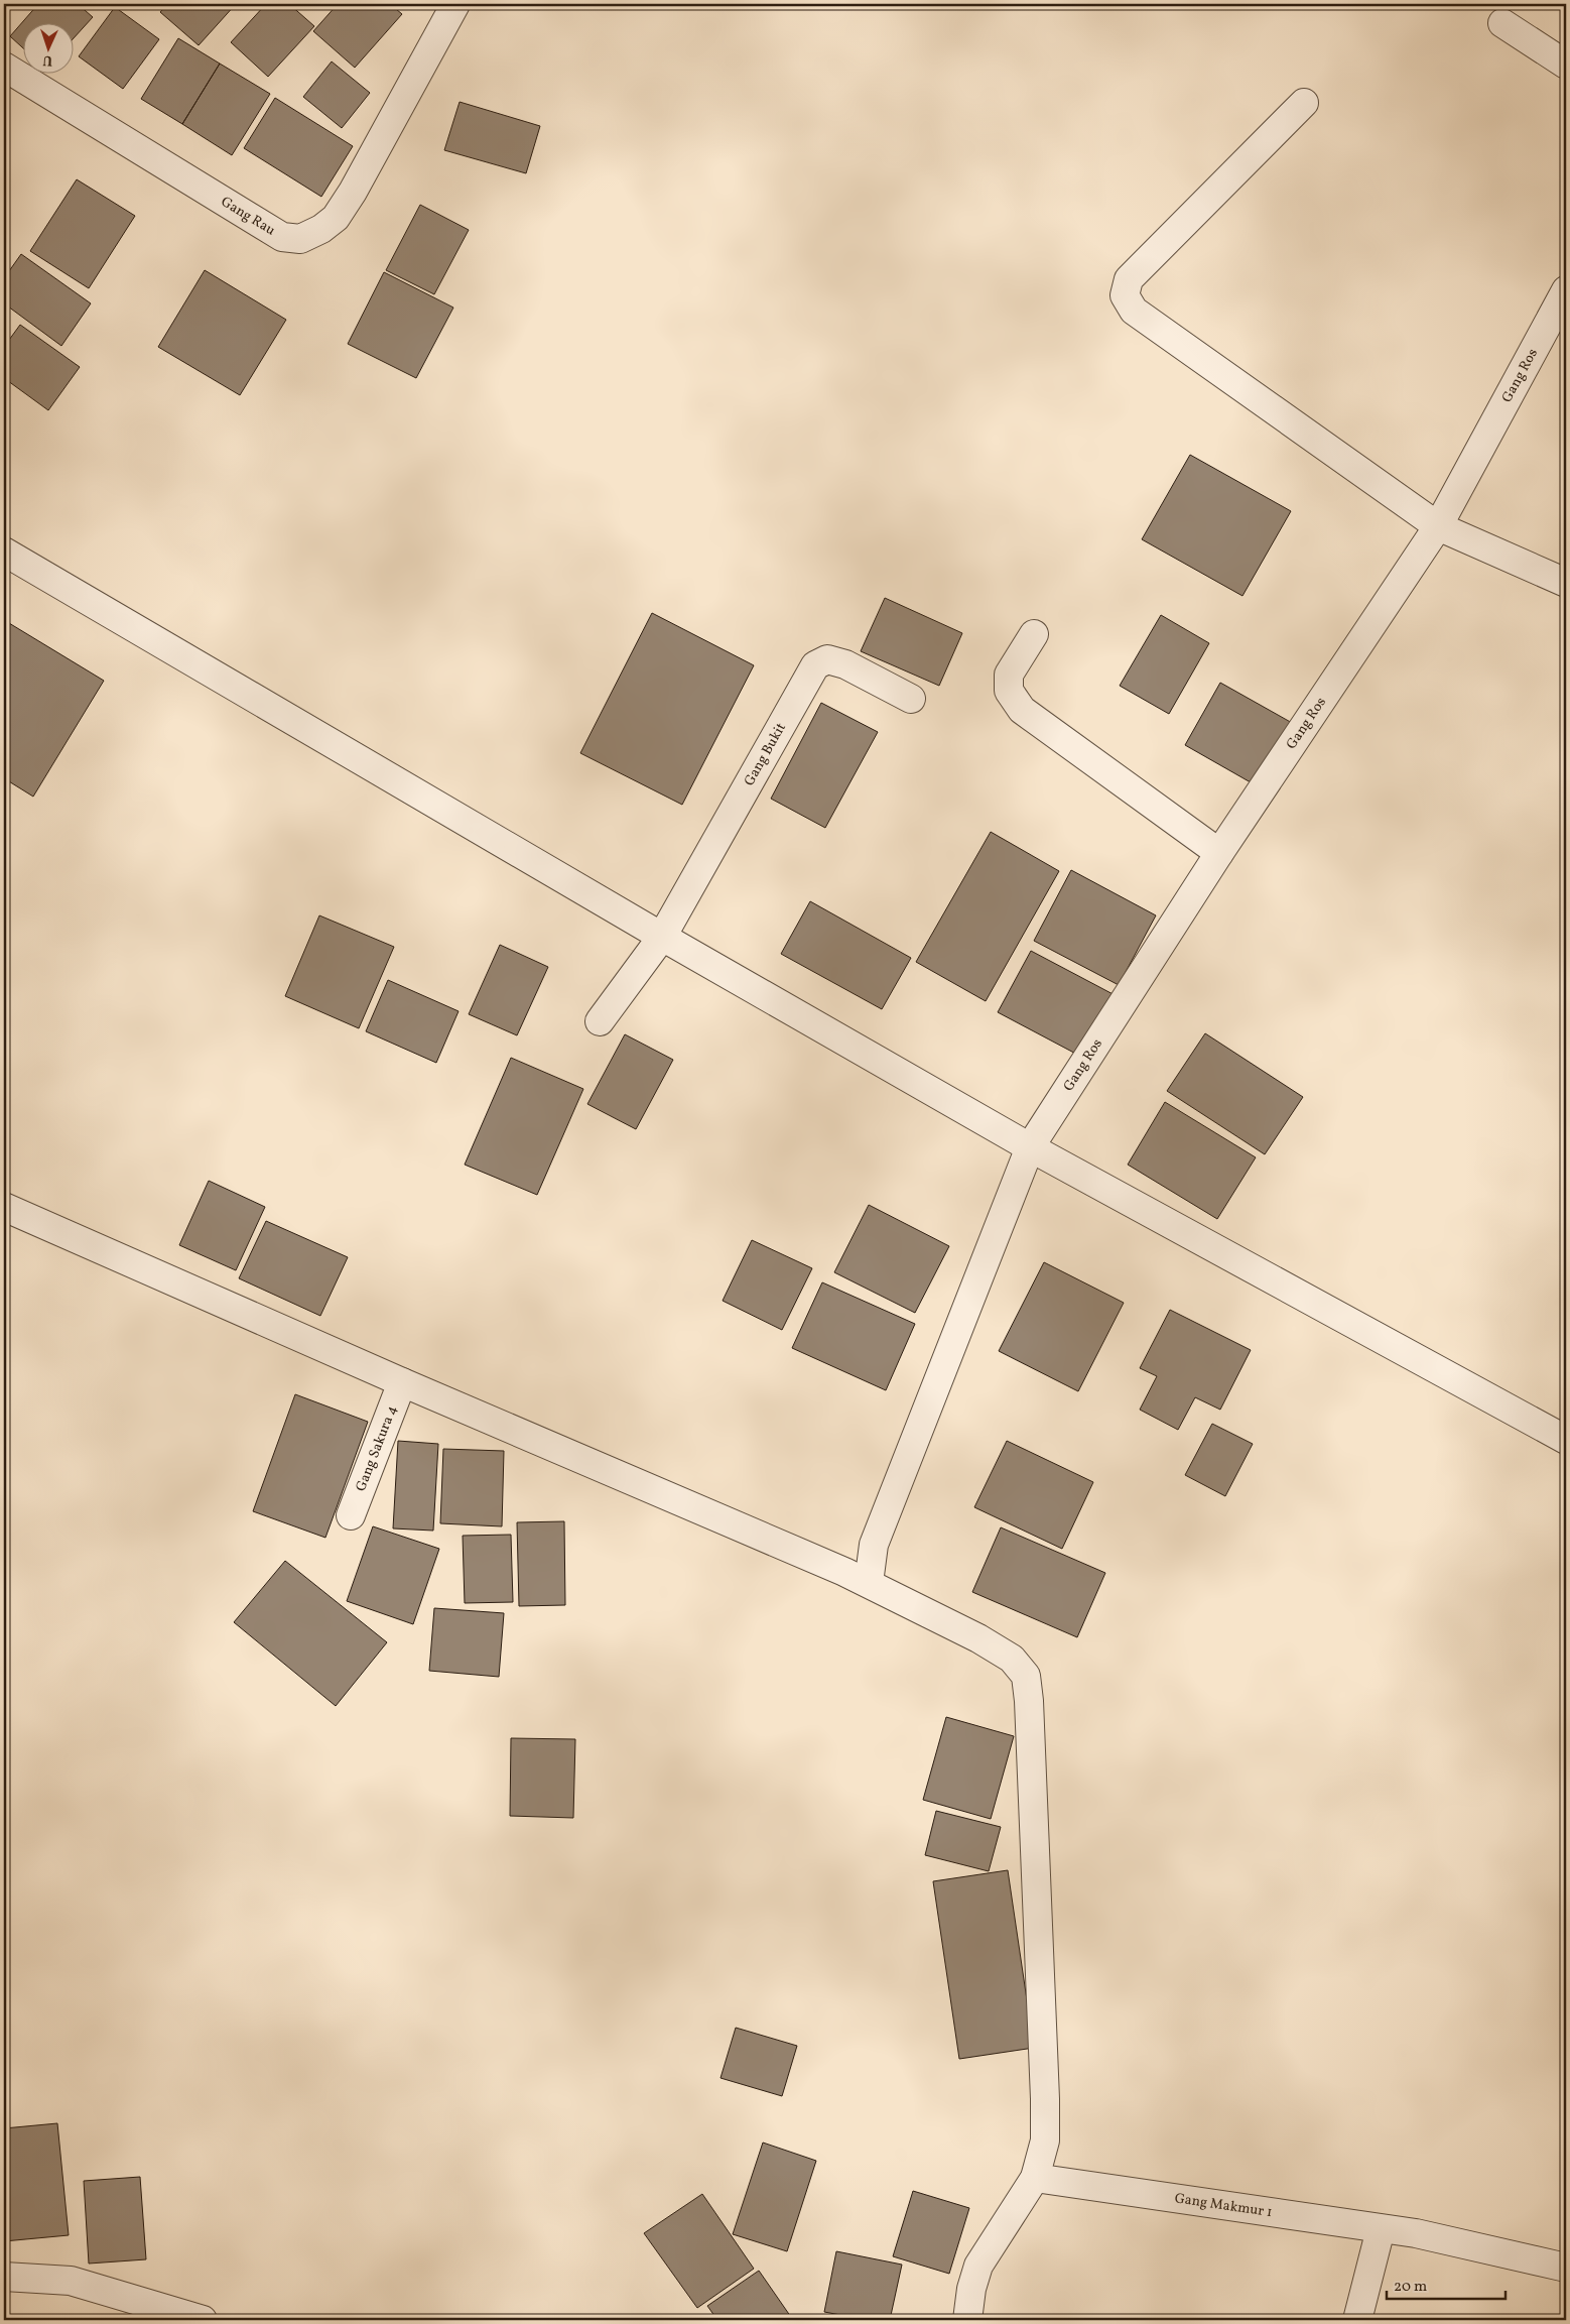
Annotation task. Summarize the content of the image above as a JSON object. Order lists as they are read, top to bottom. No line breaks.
{"streets":{"street":["Gang Rau","Gang Ros","Gang Bukit","Gang Sakura 4","Gang Makmur 1"]},"scale_bar":"20 m","north":"bottom"}
